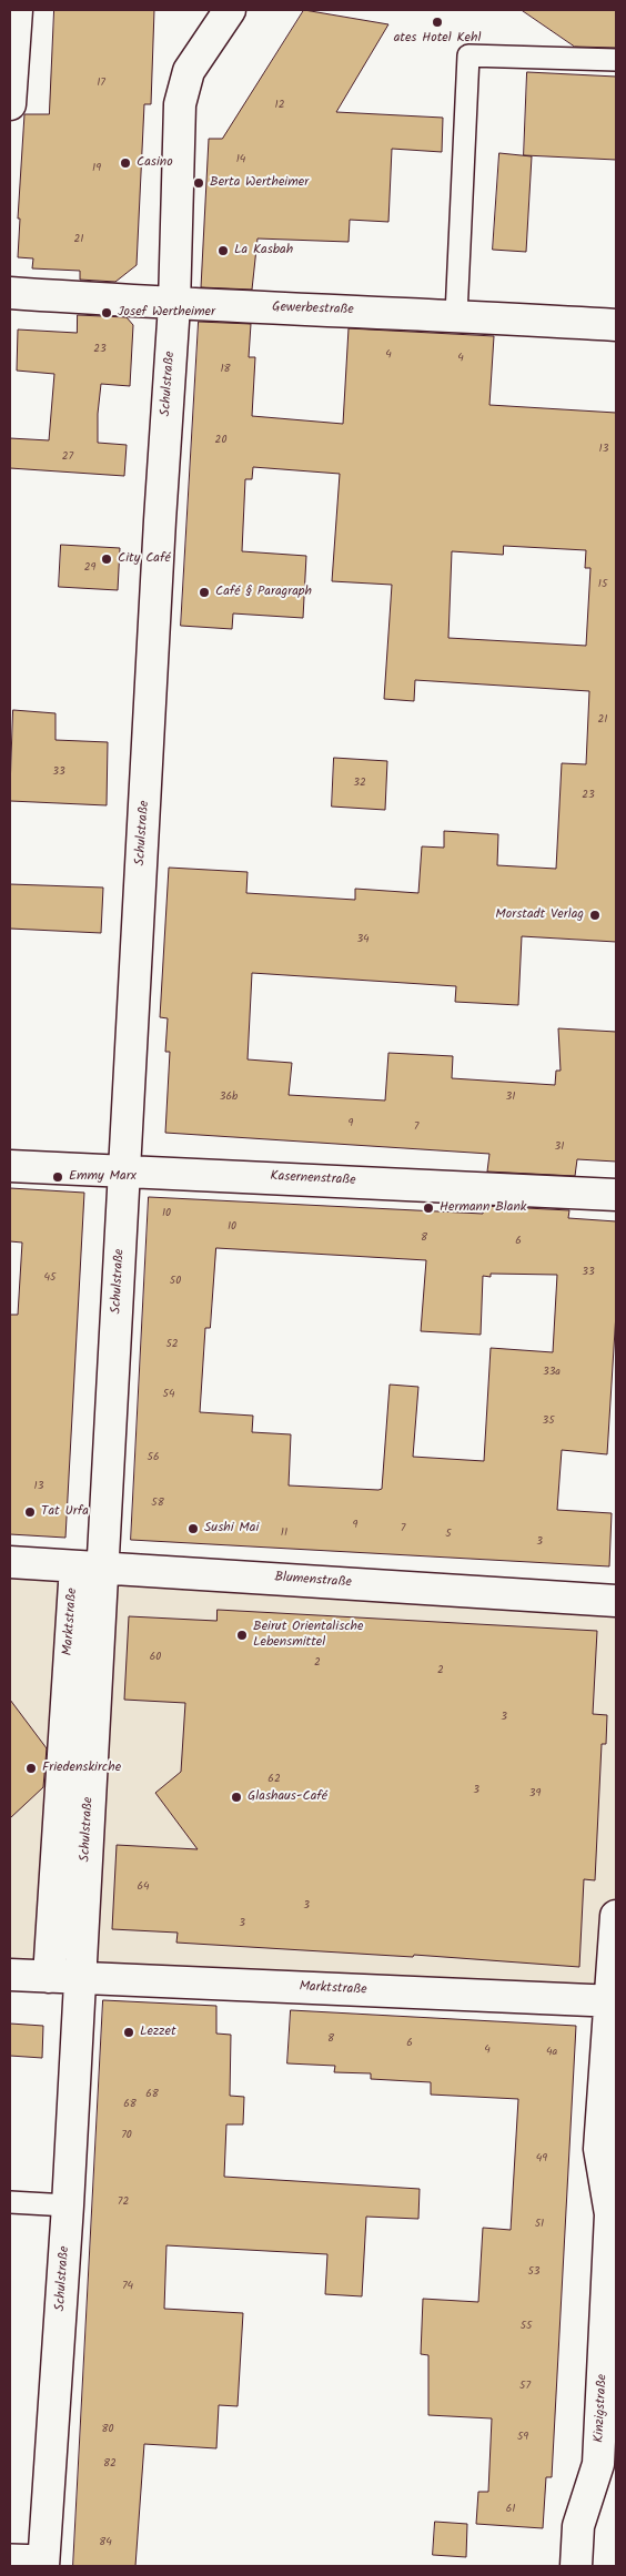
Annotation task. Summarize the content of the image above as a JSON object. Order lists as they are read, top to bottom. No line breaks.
{"streets":{"street":["Gewerbestraße","Schulstraße","Kasernenstraße","Blumenstraße","Marktstraße","Kinzigstraße"]},"crossings":[["Gewerbestraße","Schulstraße"],["Schulstraße","Kasernenstraße"],["Schulstraße","Blumenstraße"],["Schulstraße","Marktstraße"],["Blumenstraße","Marktstraße"],["Marktstraße","Kinzigstraße"]],"places":["ates Hotel Kehl","Casino","Berta Wertheimer","La Kasbah","Josef Wertheimer","City Café","Café § Paragraph","Morstadt Verlag","Emmy Marx","Hermann Blank","Tat Urfa","Sushi Mai","Beirut Orientalische Lebensmittel","Friedenskirche","Glashaus-Café","Lezzet"],"house_numbers":["17","12","14","19","21","23","4","4","18","20","13","27","29","15","21","33","32","23","34","36b","31","9","7","31","10","10","8","6","33","45","50","52","33a","54","35","56","13","58","9","7","11","5","3","60","2","2","3","62","3","39","64","3","3","8","6","4","4a","68","68","70","49","72","51","53","74","55","57","80","59","82","61","84"]}
